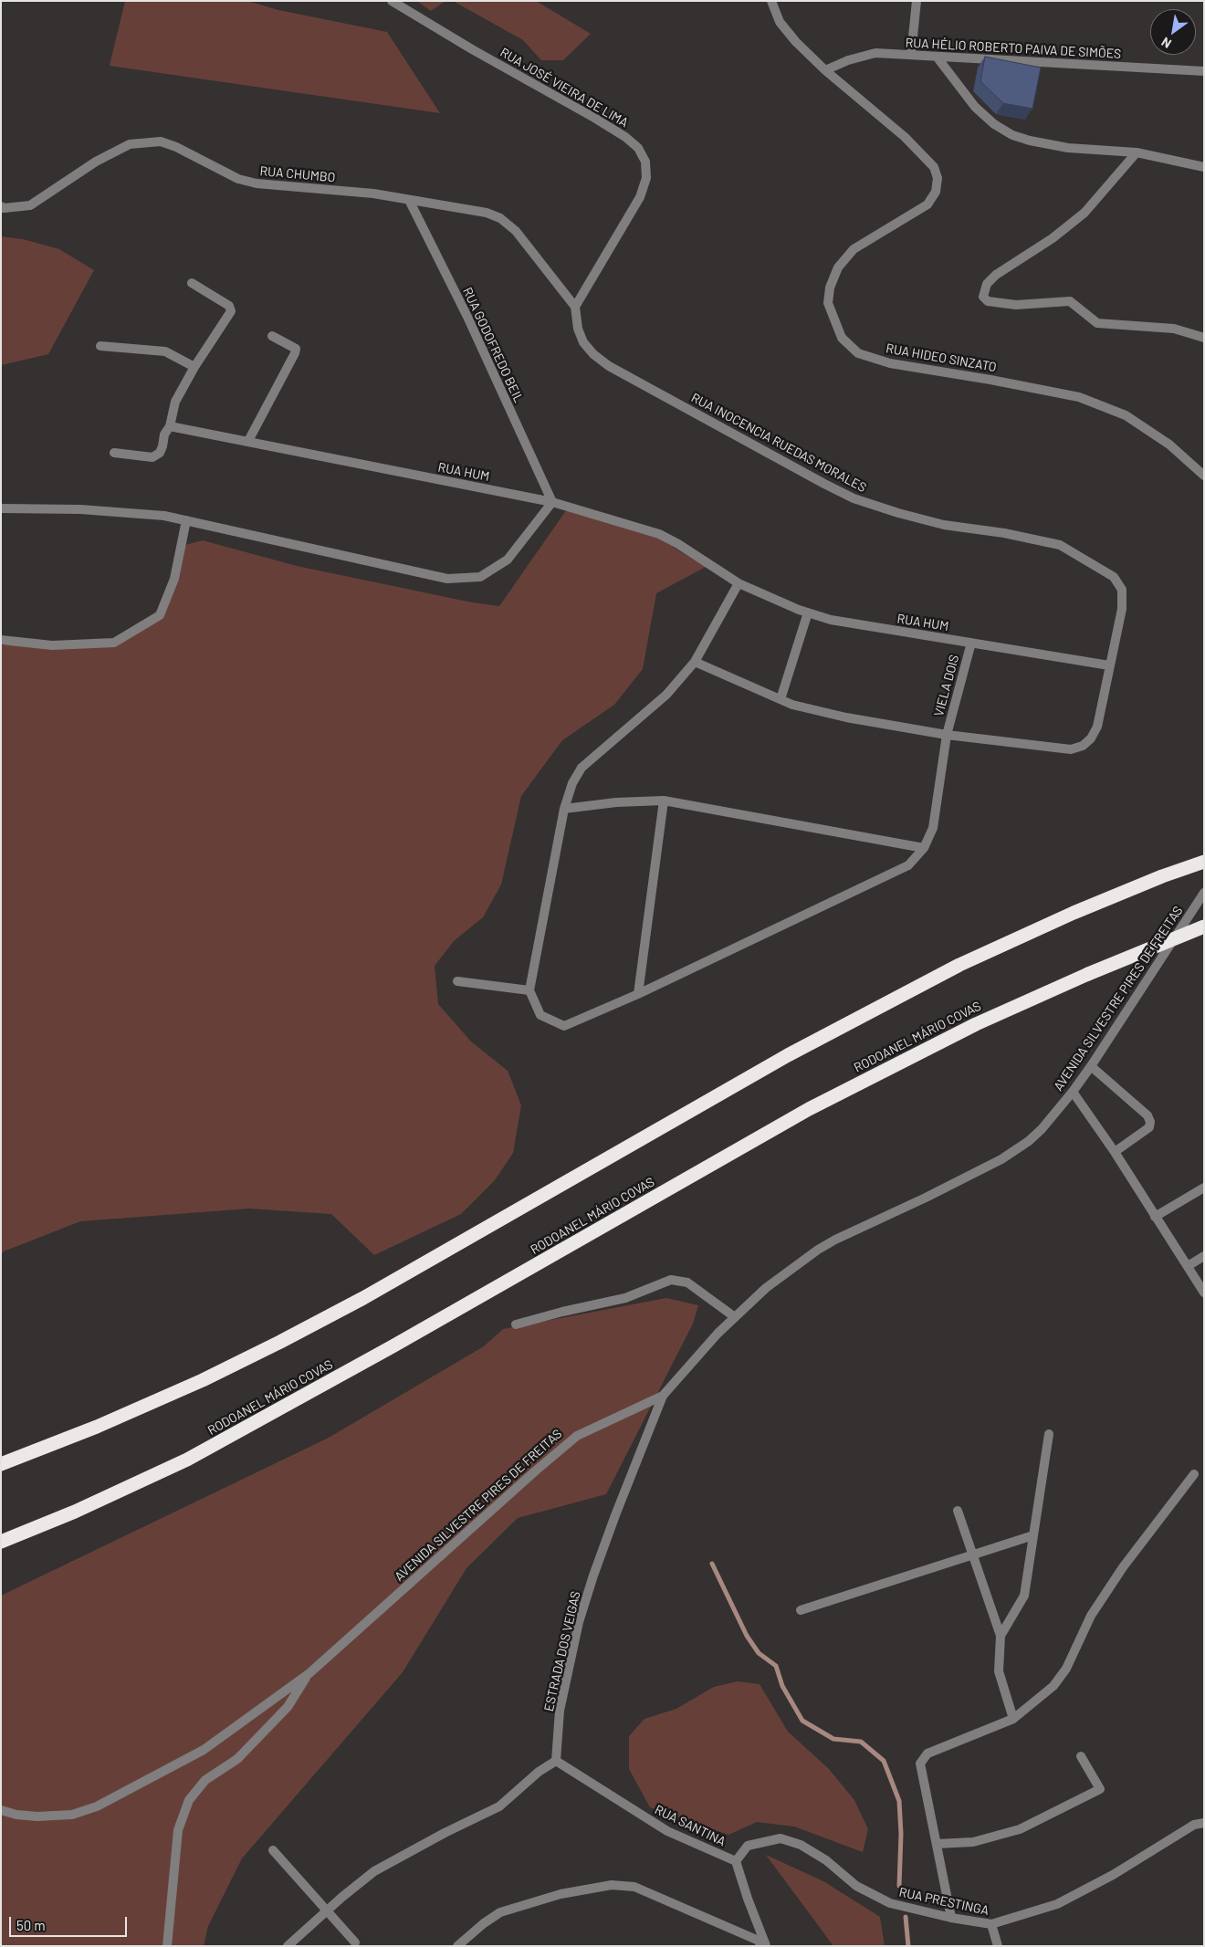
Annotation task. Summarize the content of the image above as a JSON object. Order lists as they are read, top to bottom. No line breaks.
{"streets":{"highway":["RODOANEL MÁRIO COVAS"],"street":["RUA HÉLIO ROBERTO PAIVA DE SIMÕES","RUA JOSÉ VIEIRA DE LIMA","RUA CHUMBO","RUA GODOFREDO BEIL","RUA HIDEO SINZATO","RUA INOCENCIA RUEDAS MORALES","RUA HUM","VIELA DOIS","AVENIDA SILVESTRE PIRES DE FREITAS","ESTRADA DOS VEIGAS","RUA SANTINA","RUA PRESTINGA"]},"crossings":[["RUA HÉLIO ROBERTO PAIVA DE SIMÕES","RUA HIDEO SINZATO"],["RUA JOSÉ VIEIRA DE LIMA","RUA CHUMBO"],["RUA JOSÉ VIEIRA DE LIMA","RUA INOCENCIA RUEDAS MORALES"],["RUA CHUMBO","RUA GODOFREDO BEIL"],["RUA CHUMBO","RUA INOCENCIA RUEDAS MORALES"],["RUA GODOFREDO BEIL","RUA HUM"],["RUA INOCENCIA RUEDAS MORALES","RUA HUM"],["RUA HUM","VIELA DOIS"],["AVENIDA SILVESTRE PIRES DE FREITAS","ESTRADA DOS VEIGAS"],["ESTRADA DOS VEIGAS","RUA SANTINA"],["RUA SANTINA","RUA PRESTINGA"]],"scale_bar":"50 m","north":"bottom left"}
